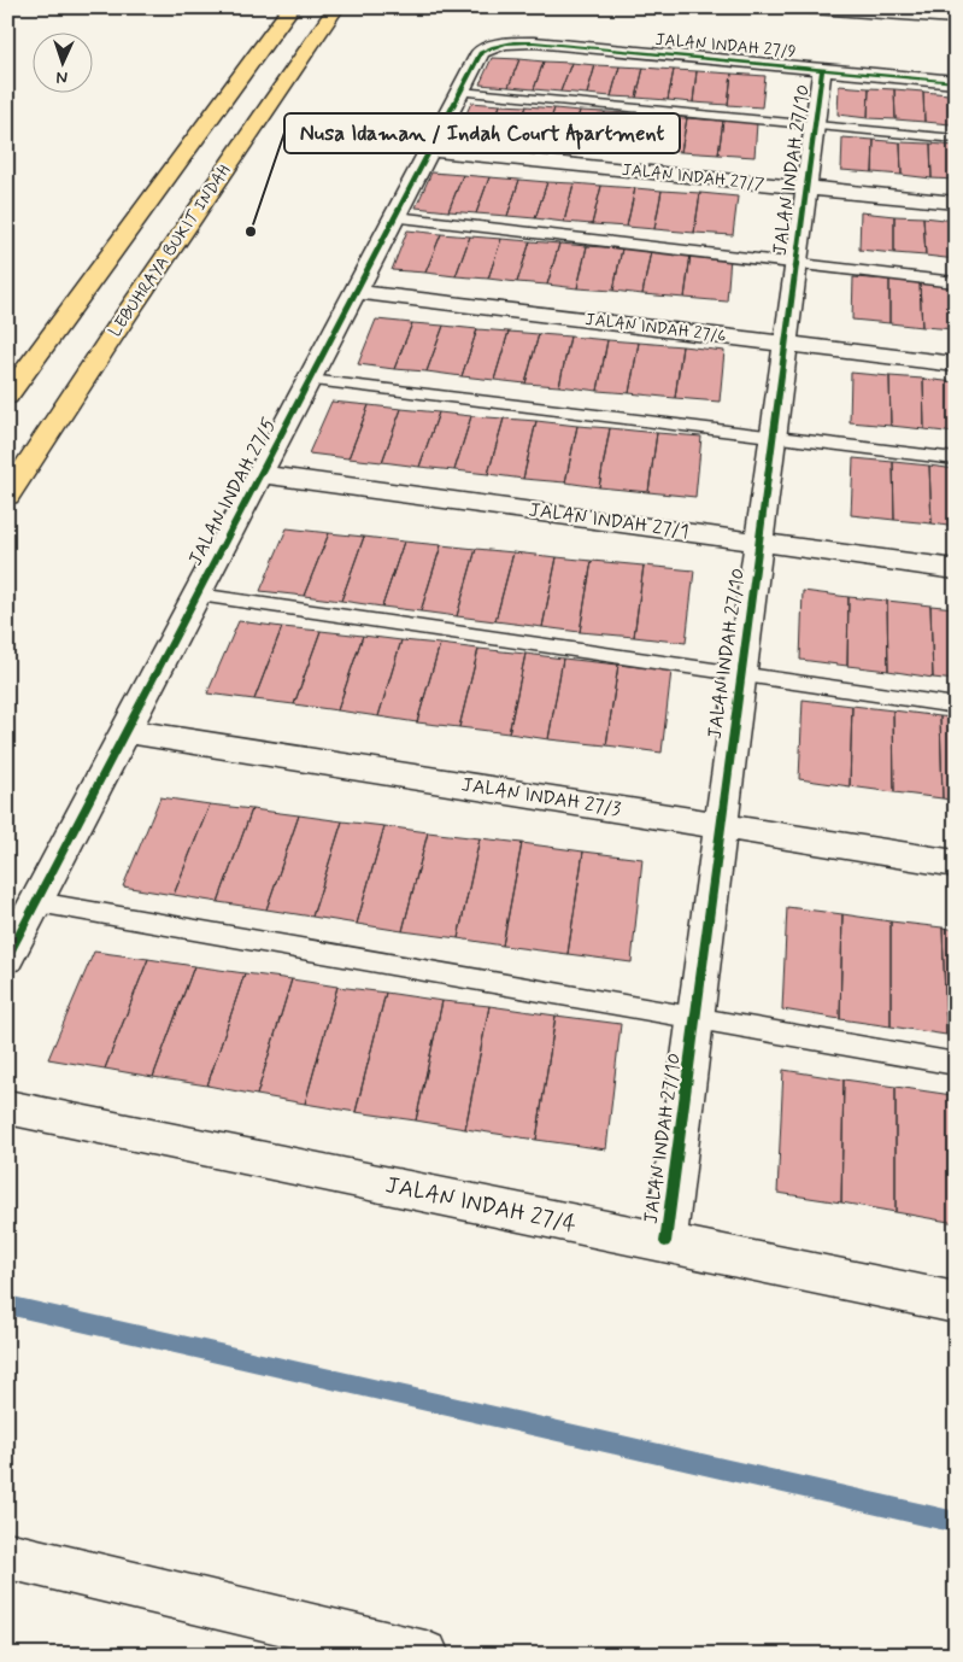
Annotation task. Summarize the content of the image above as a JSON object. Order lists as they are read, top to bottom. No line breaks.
{"streets":{"highway":["LEBUHRAYA BUKIT INDAH"],"street":["JALAN INDAH 27/9","JALAN INDAH 27/10","JALAN INDAH 27/7","JALAN INDAH 27/6","JALAN INDAH 27/5","JALAN INDAH 27/1","JALAN INDAH 27/3","JALAN INDAH 27/4"]},"crossings":[["JALAN INDAH 27/9","JALAN INDAH 27/10"],["JALAN INDAH 27/9","JALAN INDAH 27/5"],["JALAN INDAH 27/10","JALAN INDAH 27/7"],["JALAN INDAH 27/10","JALAN INDAH 27/6"],["JALAN INDAH 27/10","JALAN INDAH 27/1"],["JALAN INDAH 27/10","JALAN INDAH 27/3"],["JALAN INDAH 27/10","JALAN INDAH 27/4"],["JALAN INDAH 27/7","JALAN INDAH 27/5"],["JALAN INDAH 27/6","JALAN INDAH 27/5"],["JALAN INDAH 27/5","JALAN INDAH 27/1"],["JALAN INDAH 27/5","JALAN INDAH 27/3"]],"places":["Nusa Idaman / Indah Court Apartment"],"north":"bottom"}
